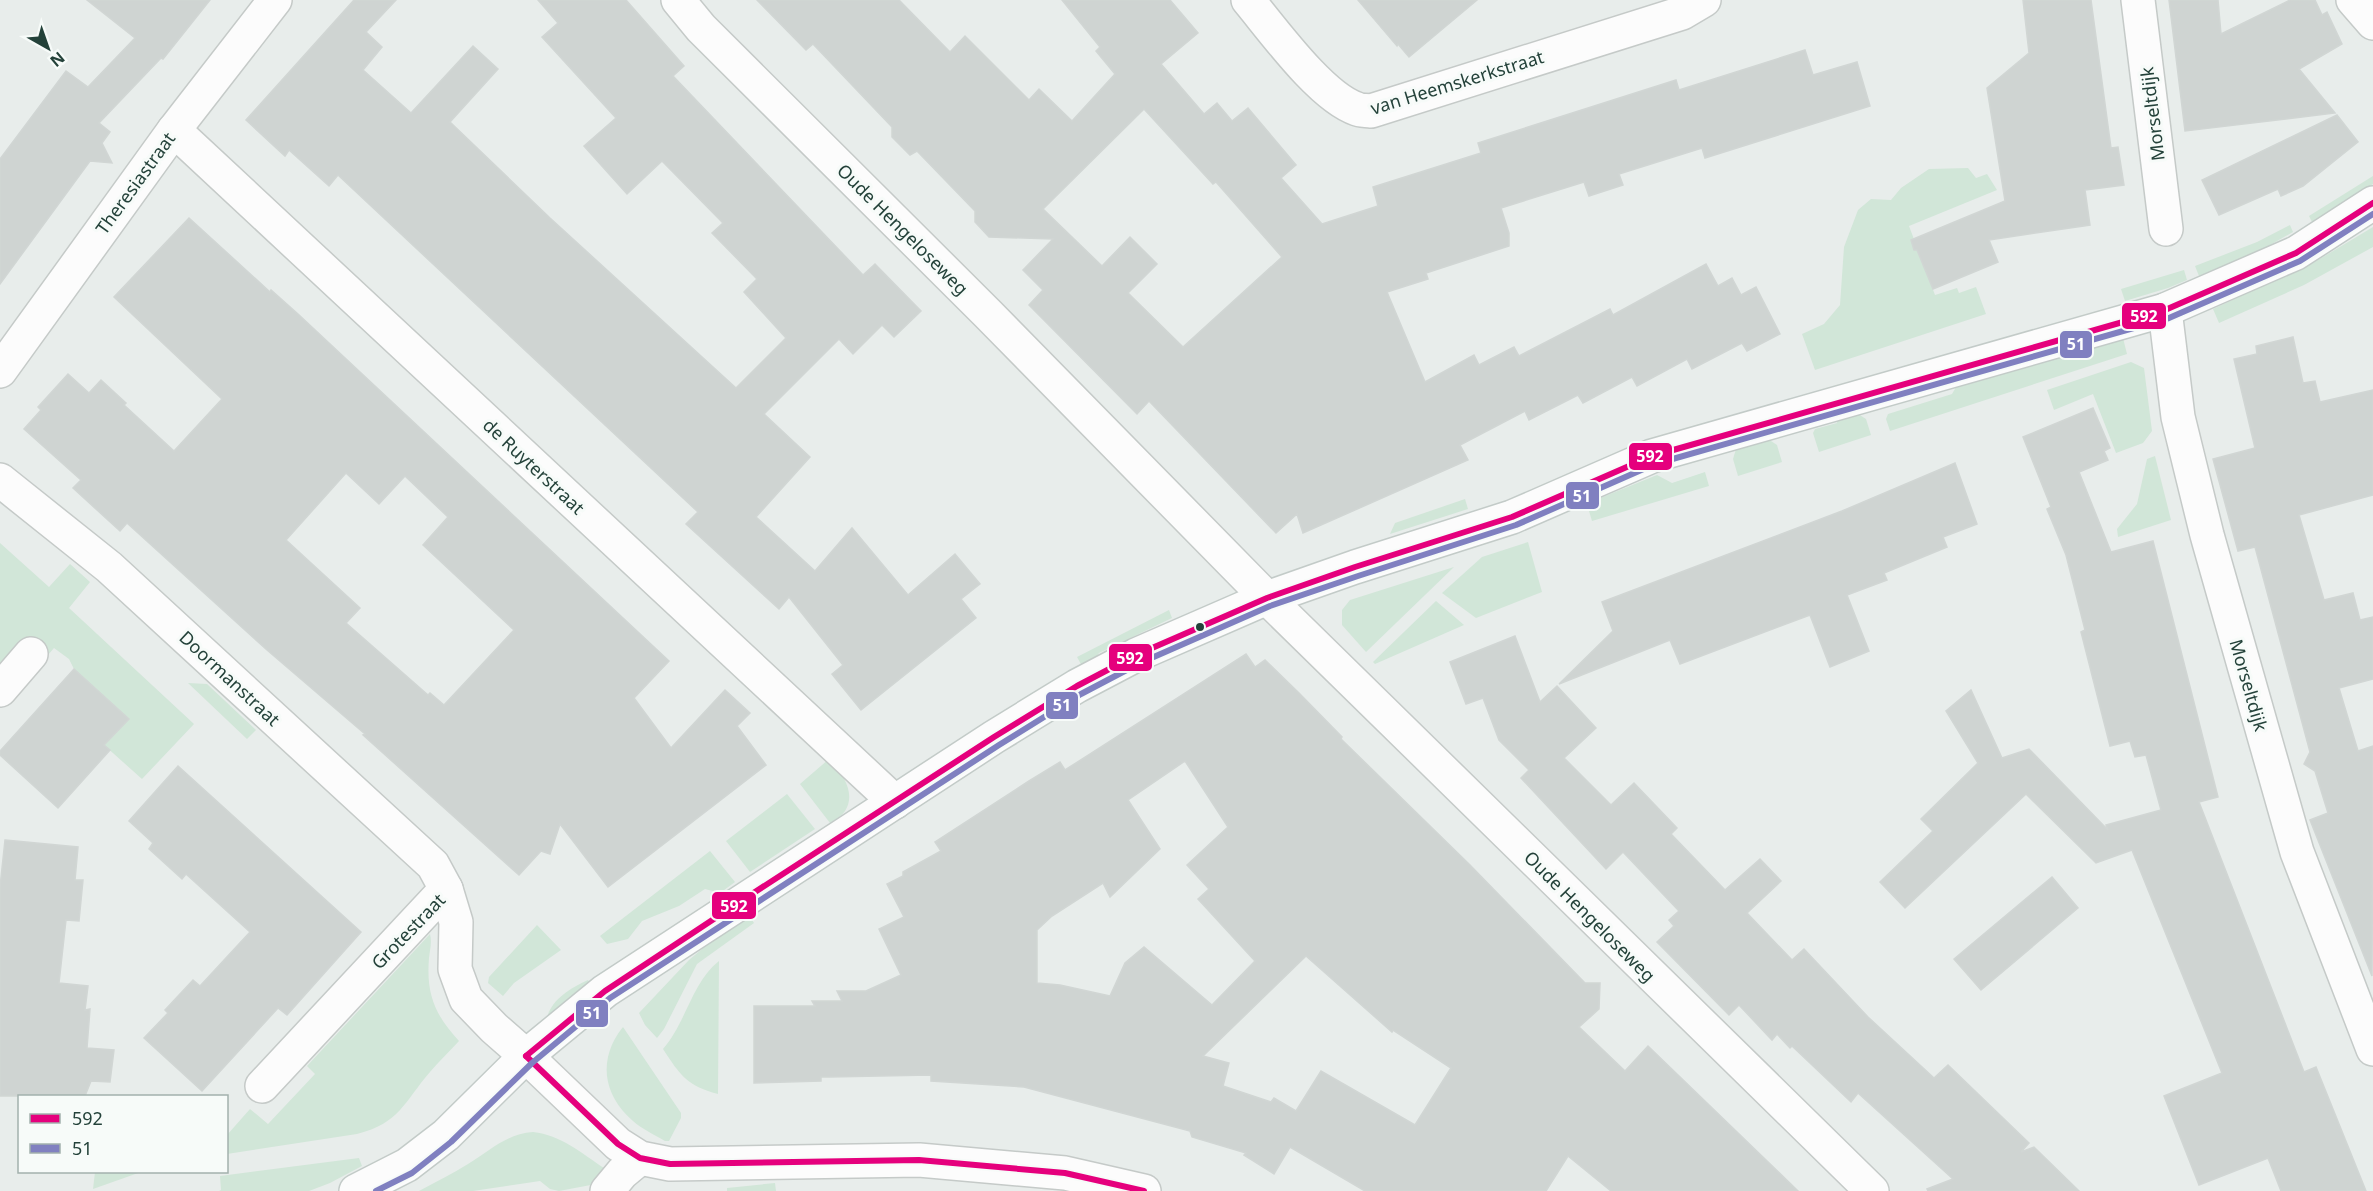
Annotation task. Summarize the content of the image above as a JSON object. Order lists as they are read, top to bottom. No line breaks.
{"streets":{"street":["van Heemskerkstraat","Morseltdijk","Theresiastraat","Oude Hengeloseweg","de Ruyterstraat","Doormanstraat","Grotestraat"]},"crossings":[["Theresiastraat","de Ruyterstraat"],["Doormanstraat","Grotestraat"]],"lines":["transit line 592","transit line 51"],"legend":["592","51"],"north":"bottom right"}
